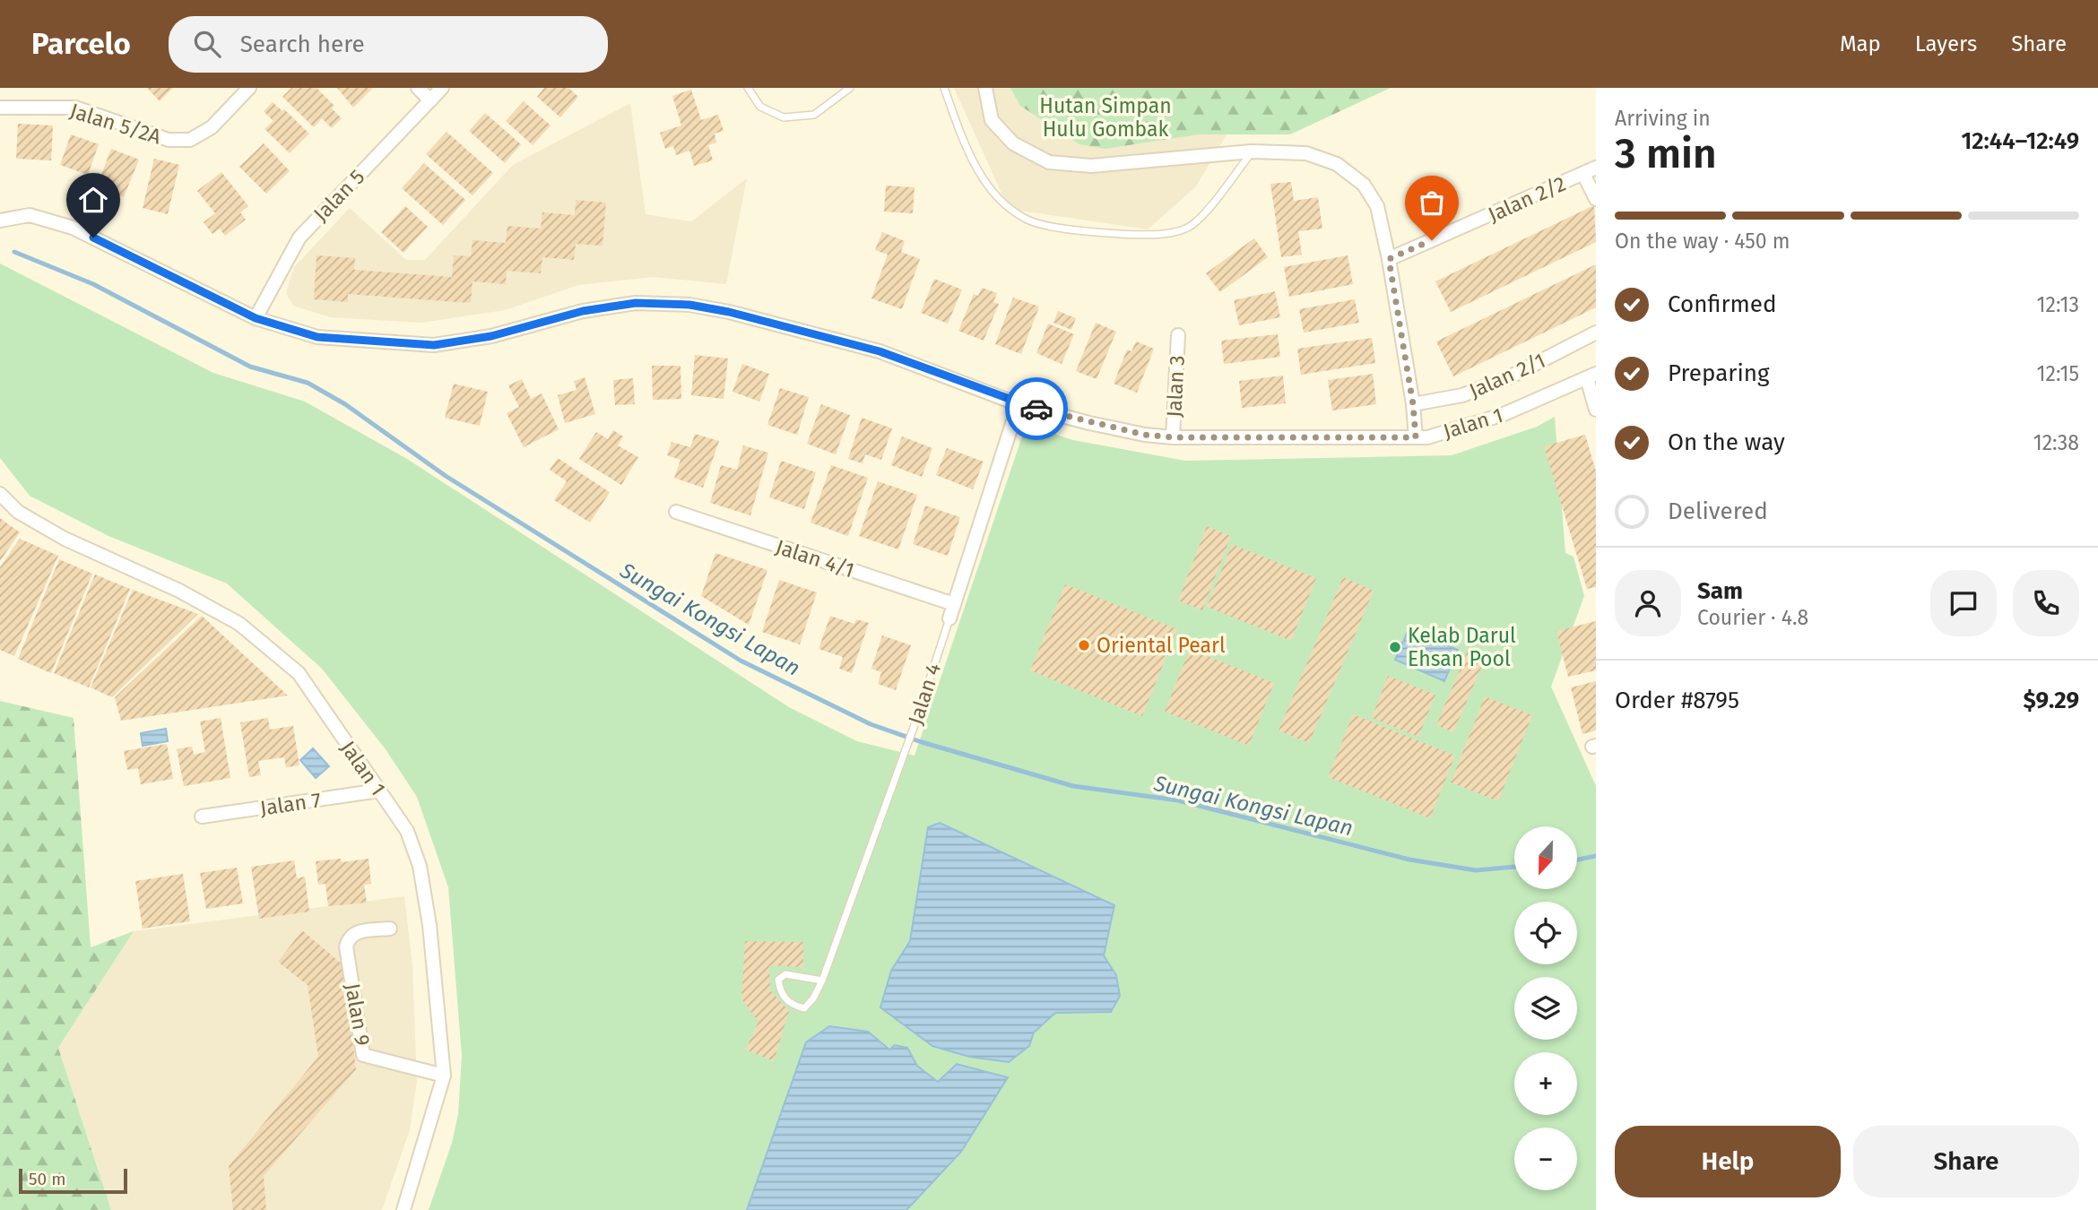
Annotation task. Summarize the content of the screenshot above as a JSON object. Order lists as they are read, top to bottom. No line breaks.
{"streets":{"street":["Jalan 5/2A","Jalan 5","Jalan 2/2","Jalan 2/1","Jalan 3","Jalan 1","Jalan 4/1","Jalan 4","Jalan 7","Jalan 9"]},"crossings":[["Jalan 5","Jalan 1"],["Jalan 3","Jalan 1"],["Jalan 1","Jalan 4"],["Jalan 1","Jalan 7"],["Jalan 1","Jalan 9"],["Jalan 4/1","Jalan 4"]],"water":["Sungai Kongsi Lapan"],"parks":["Hutan Simpan Hulu Gombak"],"places":["Oriental Pearl","Kelab Darul Ehsan Pool"],"scale_bar":"50 m","north":"bottom","page":{"header":"Parcelo","search":"Search here","nav":["Map","Layers","Share"],"heading":["3 min","Arriving in","12:44–12:49"],"panel":["Sam","Courier · 4.8","Order #8795","$9.29"],"bar":"On the way · 450 m","list":[["Confirmed","12:13"],["Preparing","12:15"],["On the way","12:38"],"Delivered"],"map_buttons":["+","−"],"buttons":["Help","Share"],"scale":"50 m"}}
